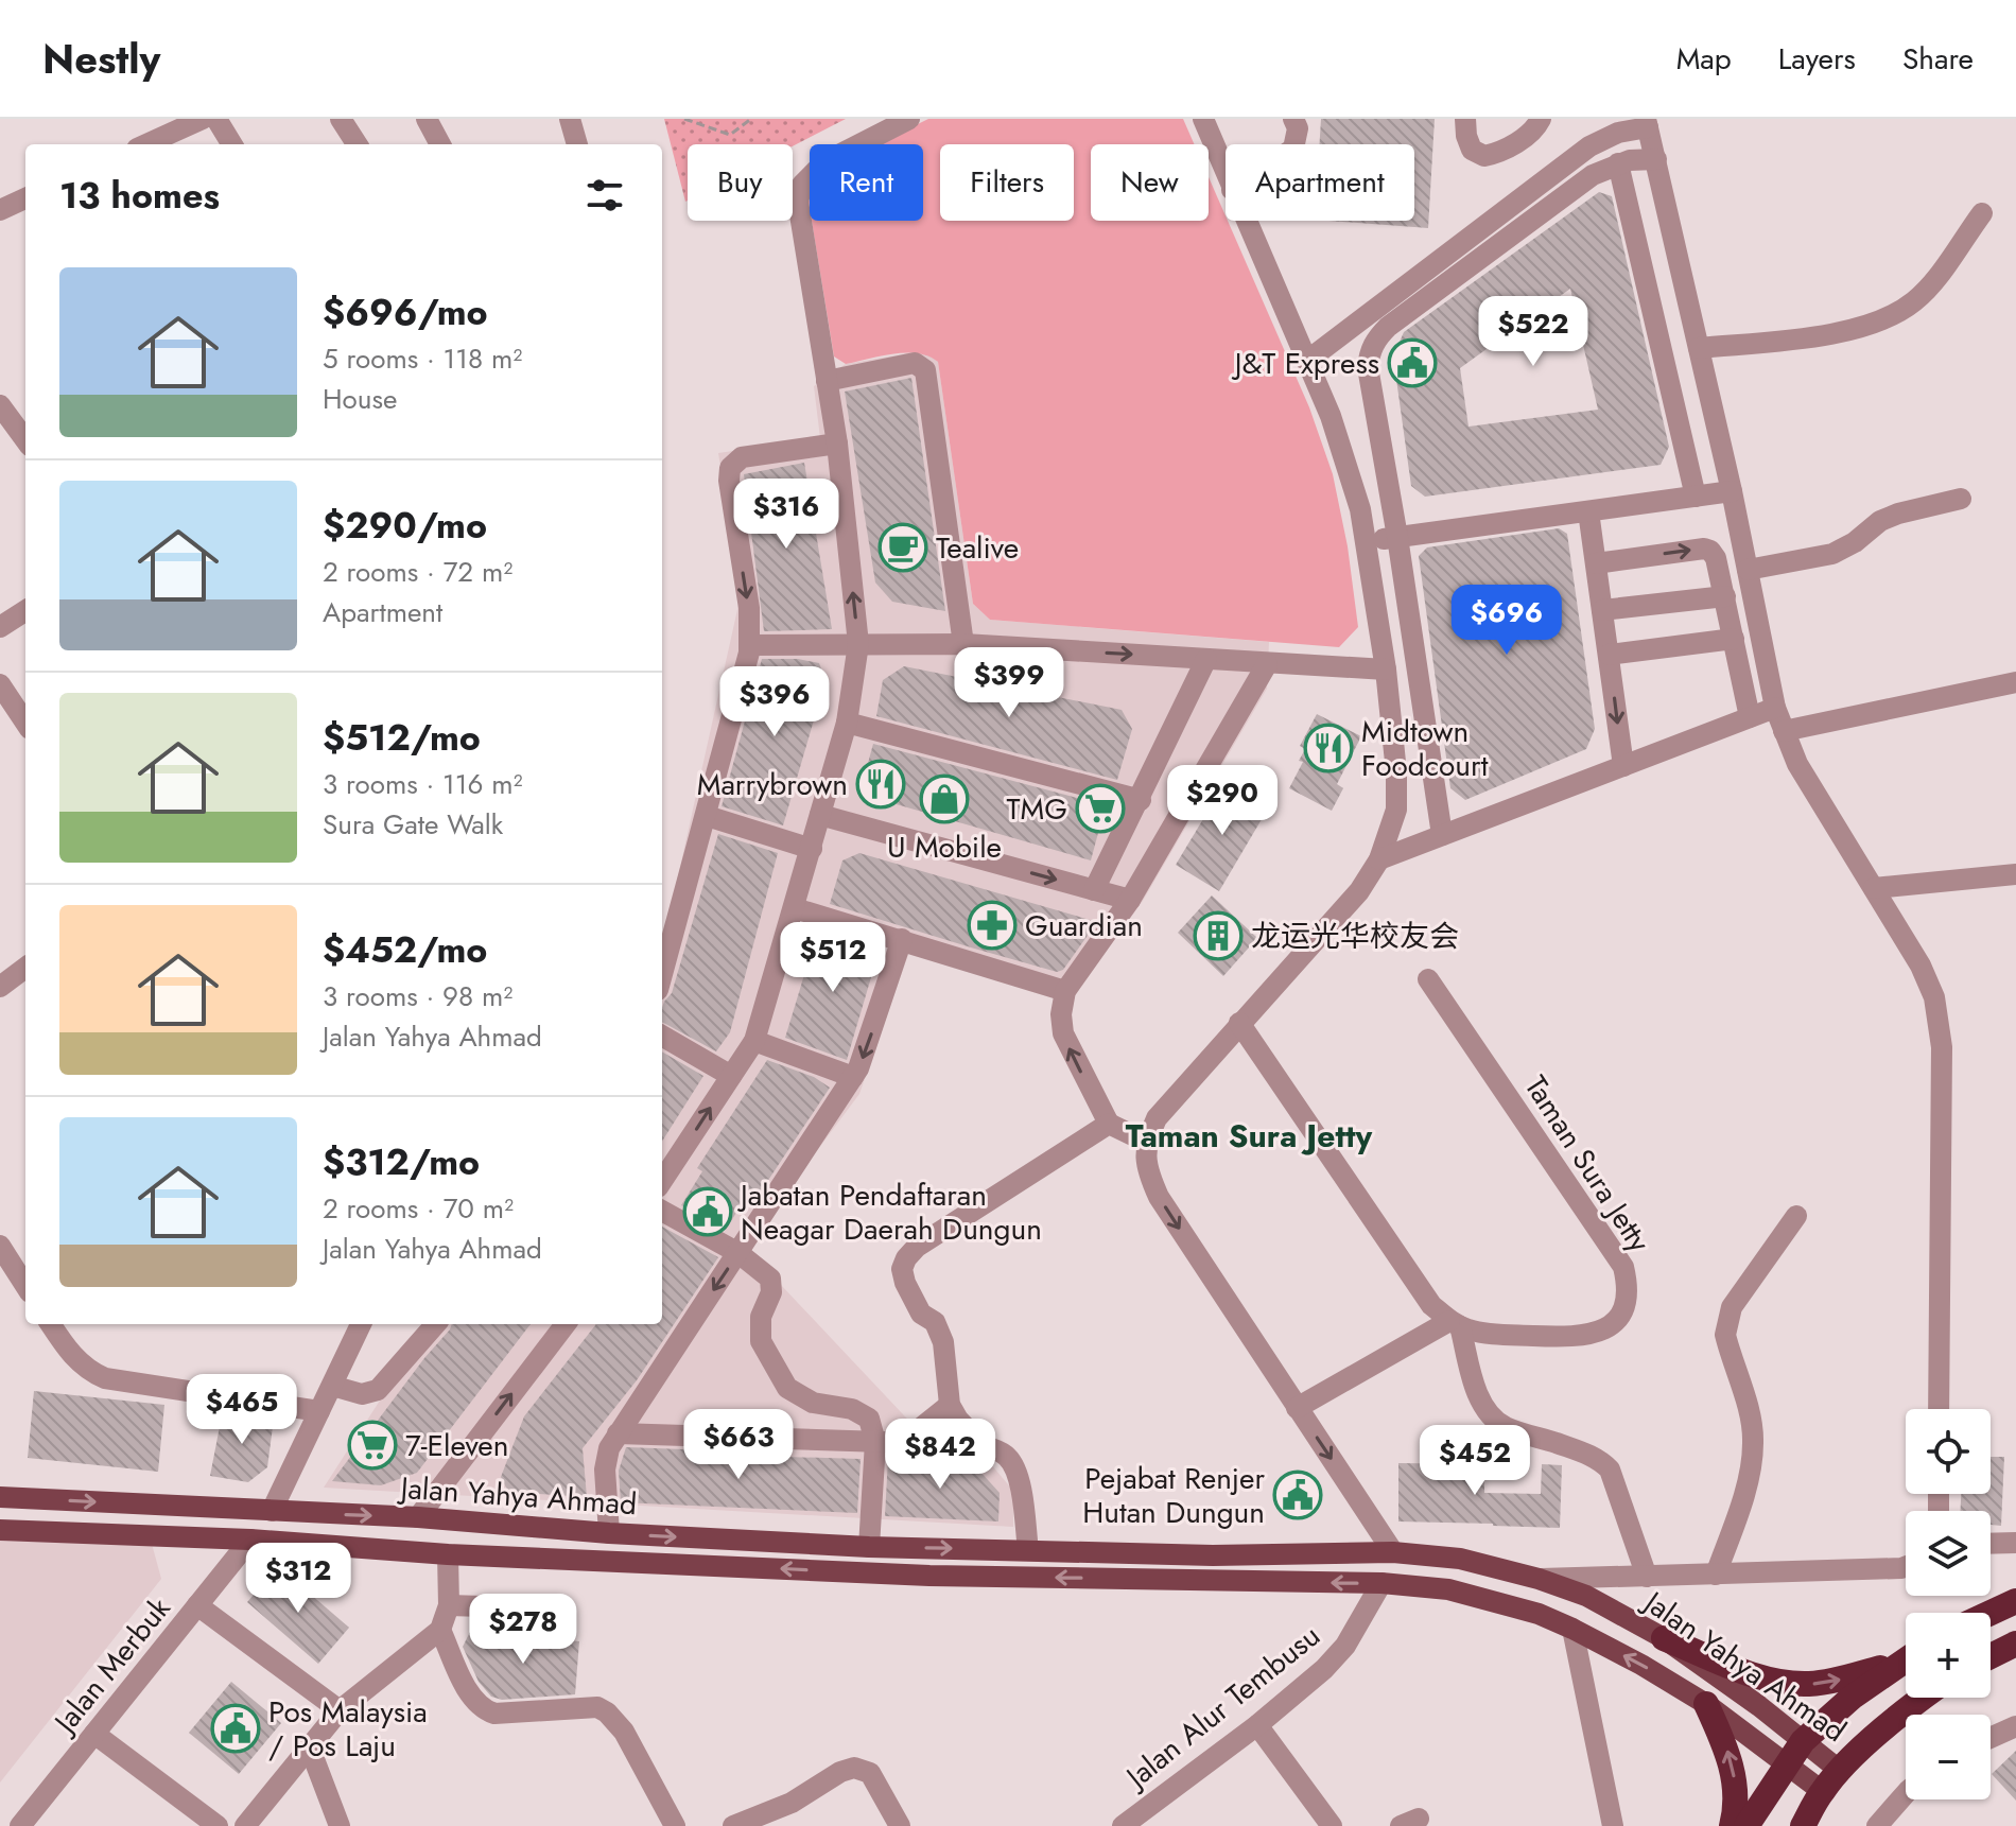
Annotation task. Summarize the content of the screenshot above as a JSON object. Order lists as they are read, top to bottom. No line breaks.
{"streets":{"main road":["Jalan Yahya Ahmad"],"street":["Taman Sura Jetty","Jalan Merbuk","Jalan Alur Tembusu"]},"crossings":[["Jalan Yahya Ahmad","Jalan Merbuk"],["Jalan Yahya Ahmad","Jalan Alur Tembusu"]],"districts":["Taman Sura Jetty"],"places":{"public building":["J&T Express","Jabatan Pendaftaran Neagar Daerah Dungun","Pejabat Renjer Hutan Dungun","Pos Malaysia / Pos Laju"],"cafe":["Tealive"],"restaurant":["Midtown Foodcourt","Marrybrown"],"shop":["U Mobile"],"supermarket":["TMG","7-Eleven"],"pharmacy":["Guardian"],"building":["龙运光华校友会"]},"page":{"header":"Nestly","nav":["Map","Layers","Share"],"chip":["Buy","Rent","Filters","New","Apartment"],"heading":"13 homes","list":[{"name":"$696/mo","note":"5 rooms · 118 m² · House"},{"name":"$290/mo","note":"2 rooms · 72 m² · Apartment"},{"name":"$512/mo","note":"3 rooms · 116 m² · Sura Gate Walk"},{"name":"$452/mo","note":"3 rooms · 98 m² · Jalan Yahya Ahmad"},{"name":"$312/mo","note":"2 rooms · 70 m² · Jalan Yahya Ahmad"}],"price":["$522","$316","$696","$399","$396","$290","$512","$465","$663","$842","$452","$312","$278"],"map_buttons":["+","−"]}}
